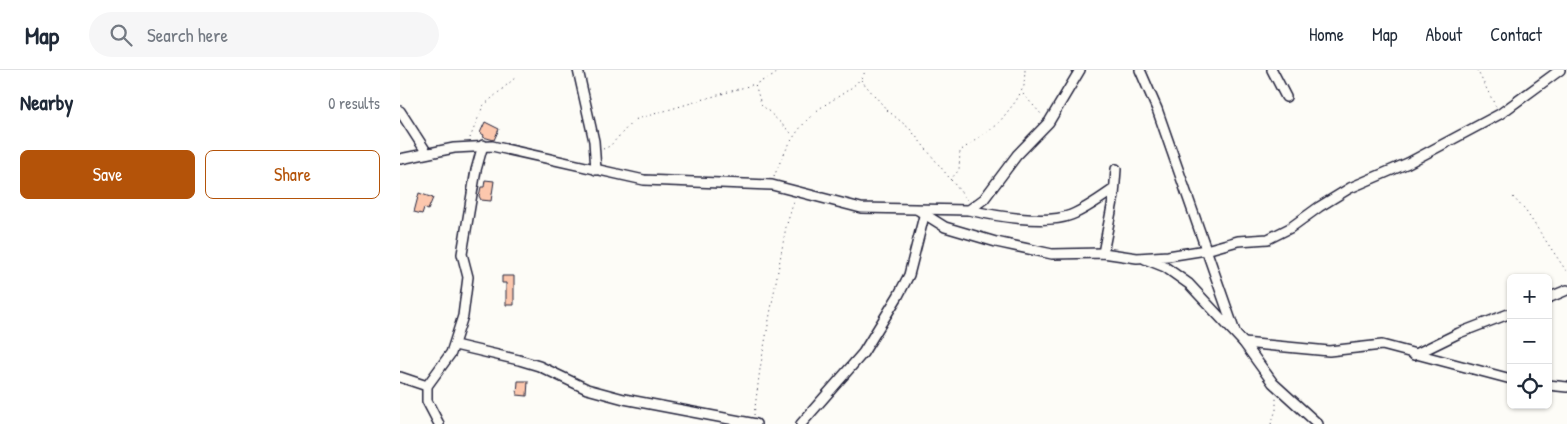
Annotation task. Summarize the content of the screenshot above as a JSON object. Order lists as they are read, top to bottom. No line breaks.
{"page":{"header":"Map","search":"Search here","nav":["Home","Map","About","Contact"],"heading":["Nearby","0 results"],"buttons":["Save","Share"],"map_buttons":["+","−"]}}
